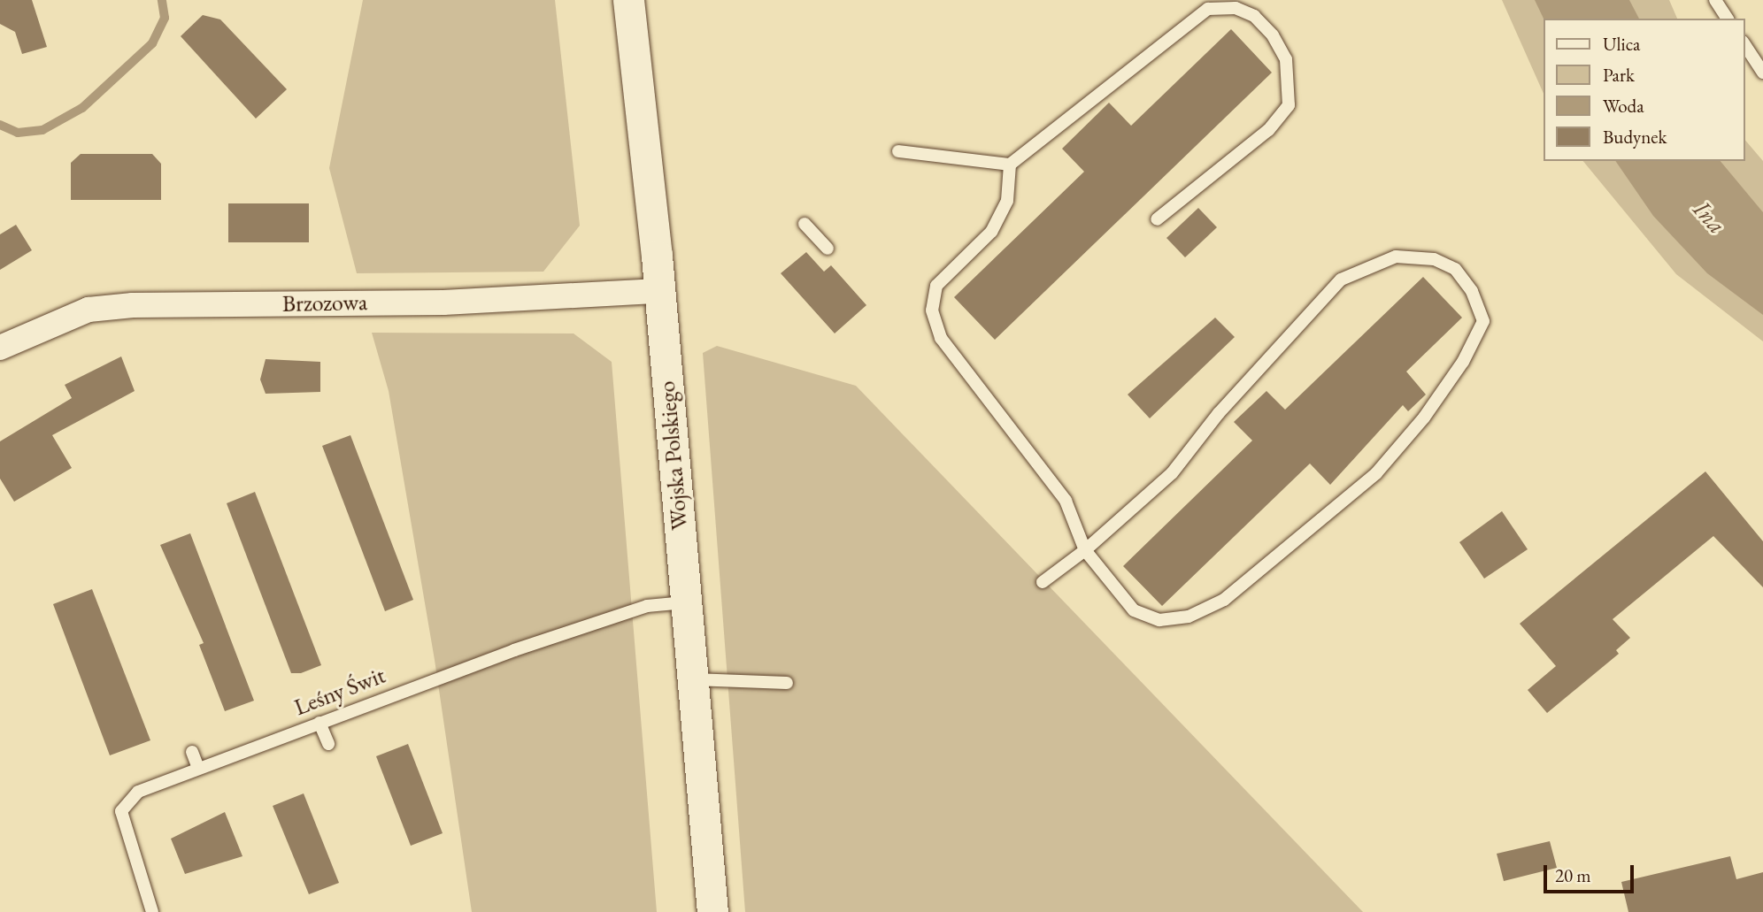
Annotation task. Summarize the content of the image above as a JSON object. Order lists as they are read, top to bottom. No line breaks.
{"streets":{"street":["Brzozowa","Wojska Polskiego"],"lane":["Leśny Świt"]},"crossings":[["Brzozowa","Wojska Polskiego"],["Wojska Polskiego","Leśny Świt"]],"water":["Ina"],"legend":["Ulica","Park","Woda","Budynek"],"scale_bar":"20 m"}
